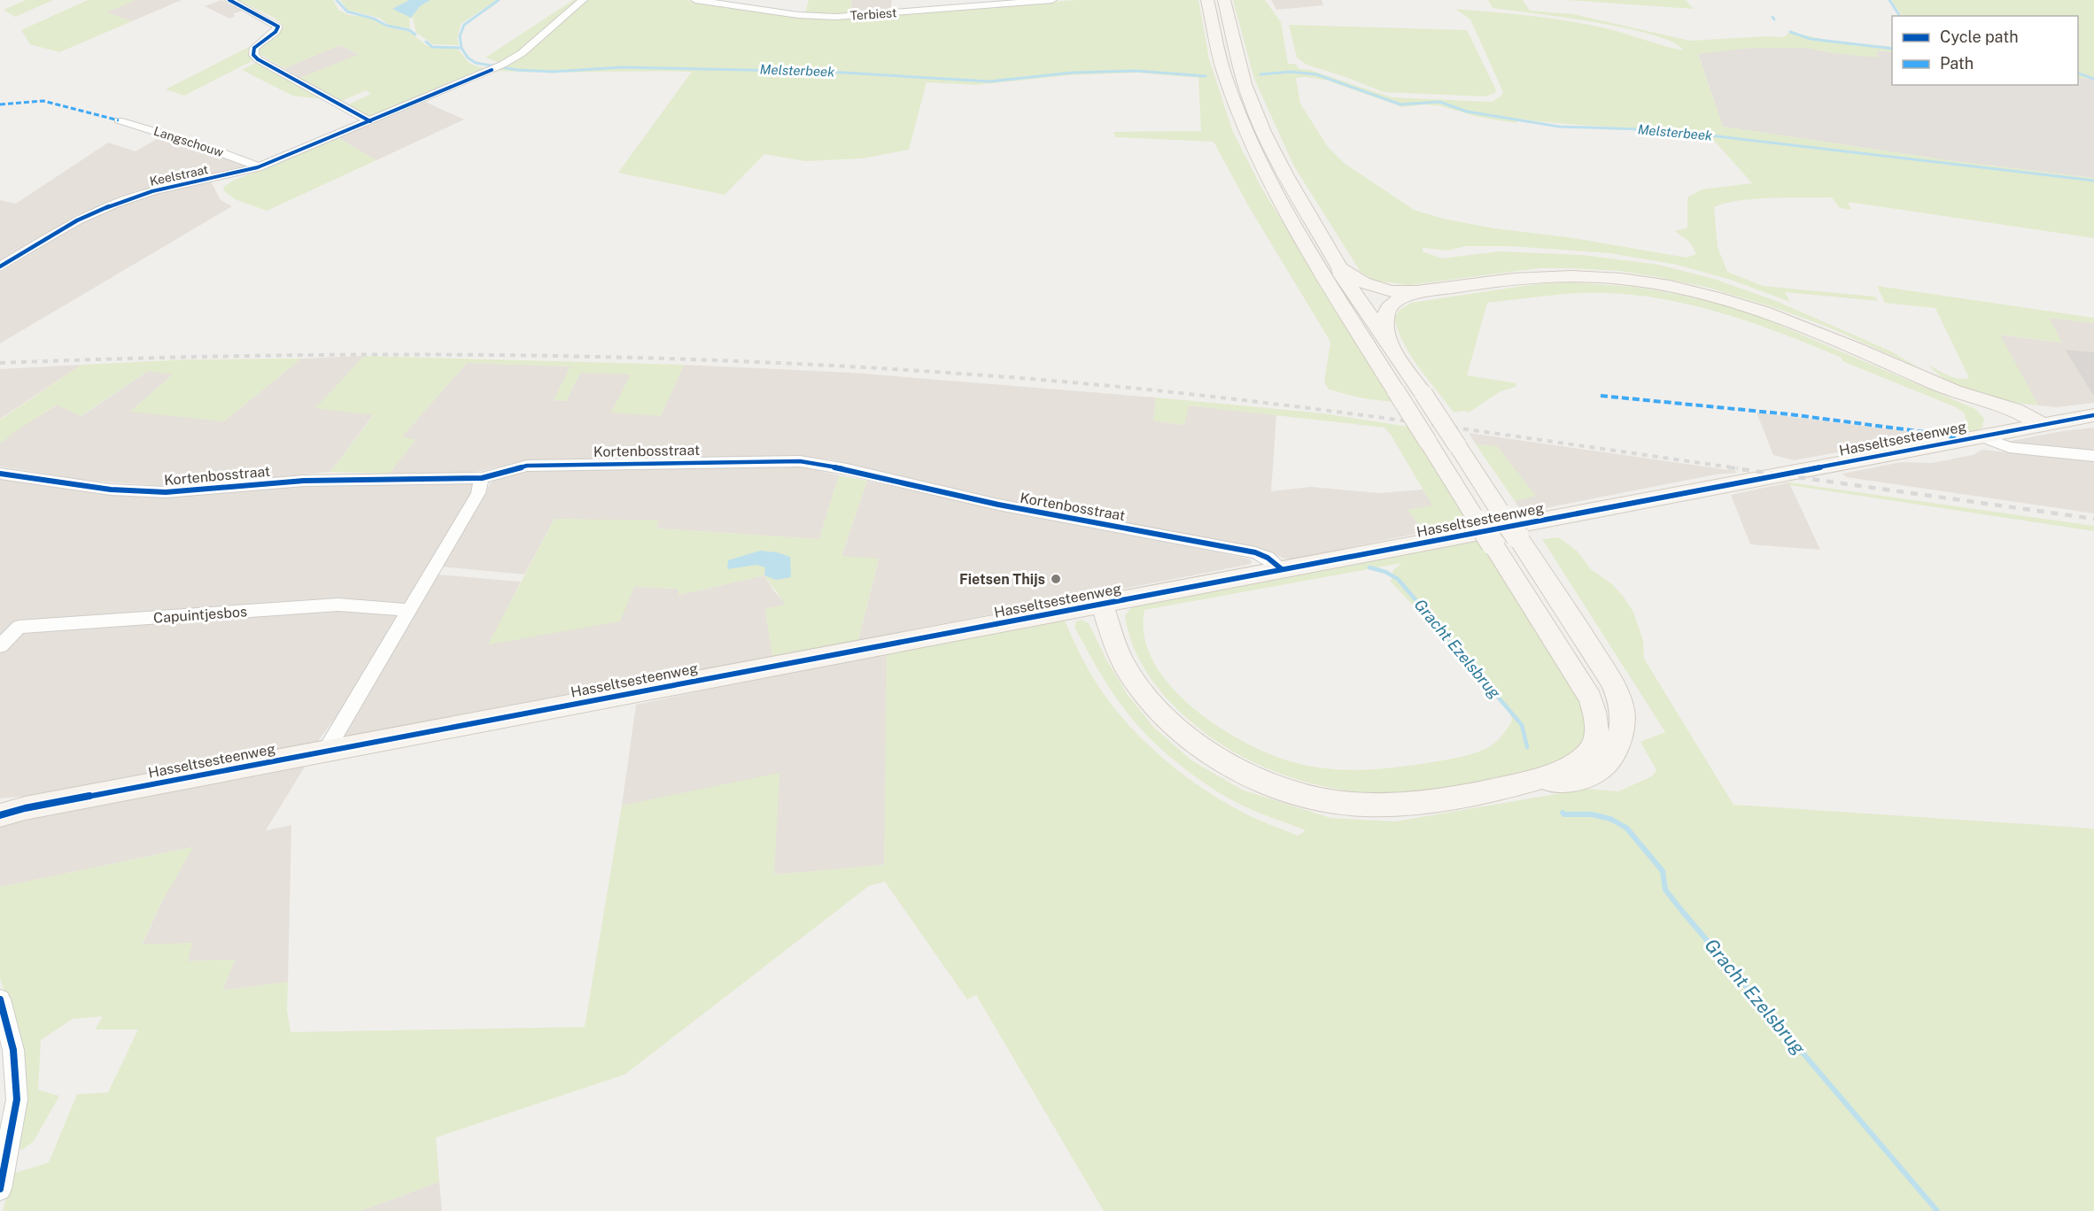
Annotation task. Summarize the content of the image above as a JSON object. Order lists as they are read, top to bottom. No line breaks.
{"streets":{"main road":["Hasseltsesteenweg"],"street":["Terbiest","Langschouw","Keelstraat","Kortenbosstraat","Capuintjesbos"]},"crossings":[["Langschouw","Keelstraat"],["Hasseltsesteenweg","Kortenbosstraat"]],"water":["Melsterbeek","Gracht Ezelsbrug"],"places":["Fietsen Thijs"],"legend":["Cycle path","Path"]}
